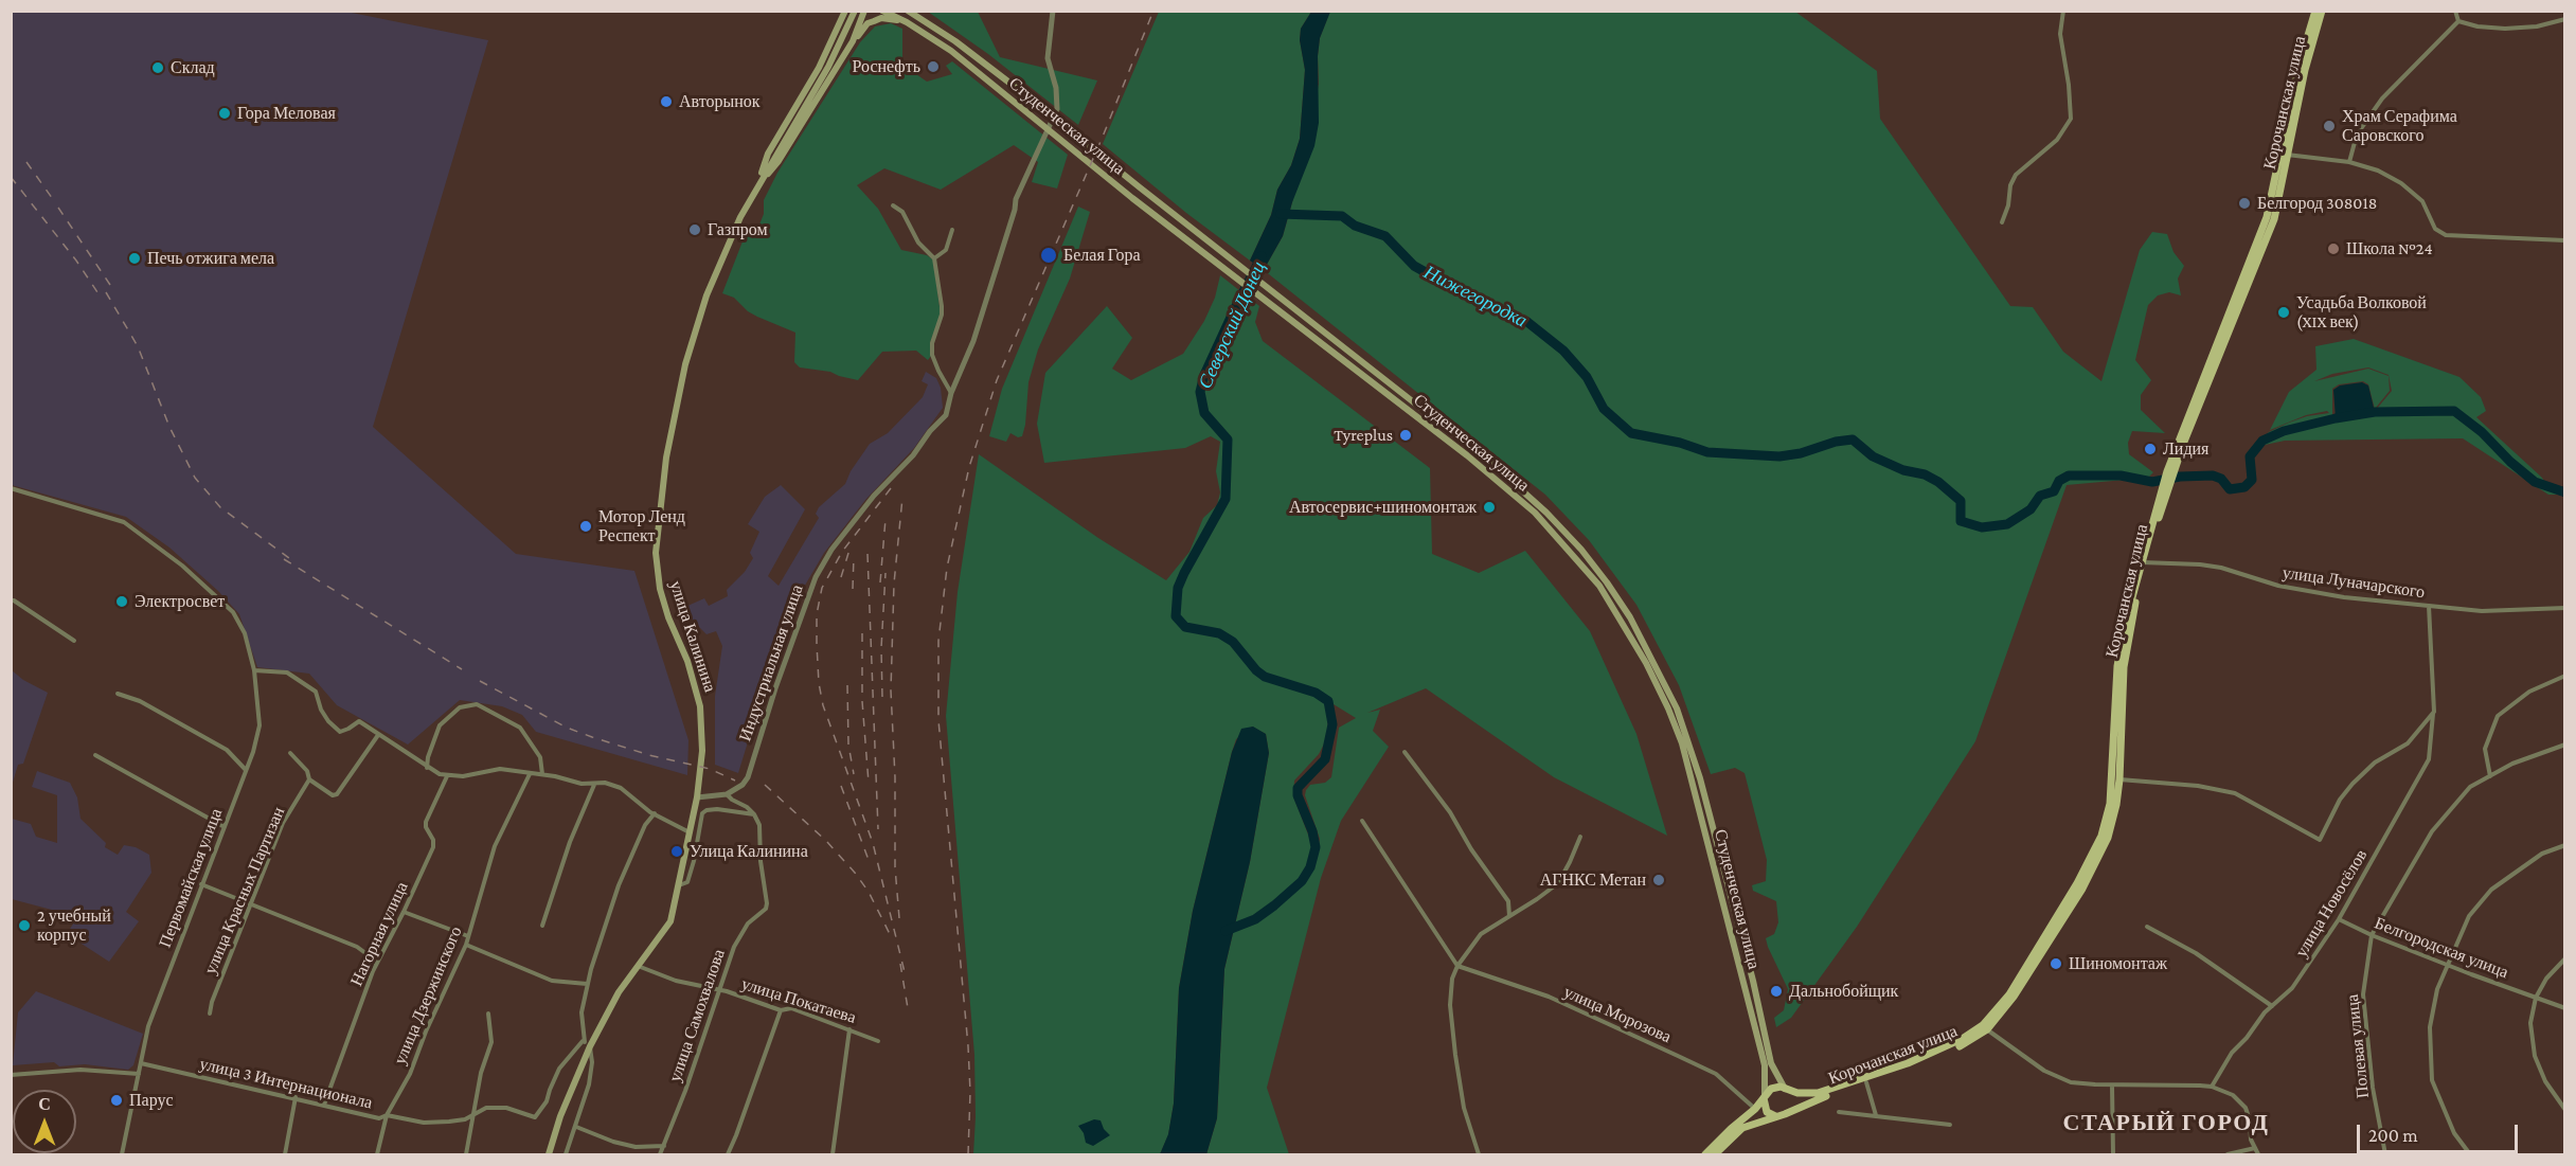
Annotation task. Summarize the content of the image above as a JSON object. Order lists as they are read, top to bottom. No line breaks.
{"streets":{"main road":["Корочанская улица","Студенческая улица","улица Калинина"],"street":["улица Луначарского","Индустриальная улица","Первомайская улица","улица Красных Партизан","улица Новосёлов","Нагорная улица","Белгородская улица","улица Дзержинского","улица Покатаева","улица Морозова","улица Самохвалова","Полевая улица","улица 3 Интернационала"]},"crossings":[["Корочанская улица","Студенческая улица"],["Корочанская улица","улица Луначарского"],["Студенческая улица","Индустриальная улица"],["улица Луначарского","улица Новосёлов"],["улица Калинина","улица Покатаева"],["Первомайская улица","улица 3 Интернационала"],["улица Новосёлов","Белгородская улица"],["Нагорная улица","улица 3 Интернационала"],["Белгородская улица","Полевая улица"],["улица Дзержинского","улица 3 Интернационала"],["улица Покатаева","улица Самохвалова"]],"districts":["СТАРЫЙ ГОРОД"],"water":["Нижегородка","Северский Донец"],"places":["Роснефть","Склад","Авторынок","Гора Меловая","Храм Серафима Саровского","Белгород 308018","Газпром","Школа №24","Белая Гора","Печь отжига мела","Усадьба Волковой (XIX век)","Tyreplus","Лидия","Автосервис+шиномонтаж","Мотор Ленд Респект","Электросвет","Улица Калинина","АГНКС Метан","2 учебный корпус","Шиномонтаж","Дальнобойщик","Парус"],"scale_bar":"200 m","north":"top"}
